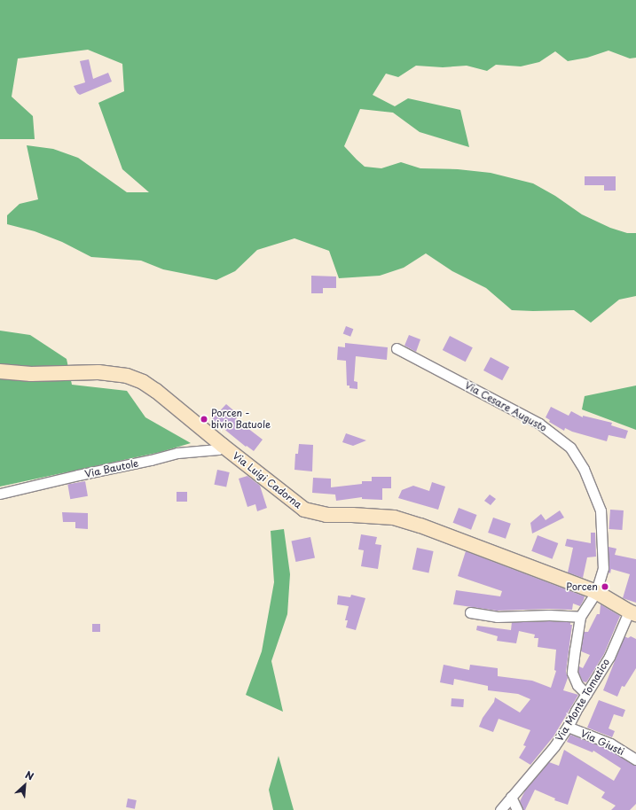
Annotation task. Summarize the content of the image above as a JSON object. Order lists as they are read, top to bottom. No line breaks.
{"streets":{"street":["Via Cesare Augusto","Via Bautole","Via Luigi Cadorna","Via Monte Tomatico","Via Giusti"]},"crossings":[["Via Cesare Augusto","Via Luigi Cadorna"],["Via Bautole","Via Luigi Cadorna"],["Via Luigi Cadorna","Via Monte Tomatico"],["Via Monte Tomatico","Via Giusti"]],"places":["Porcen - bivio Batuole","Porcen"],"north":"top right"}
